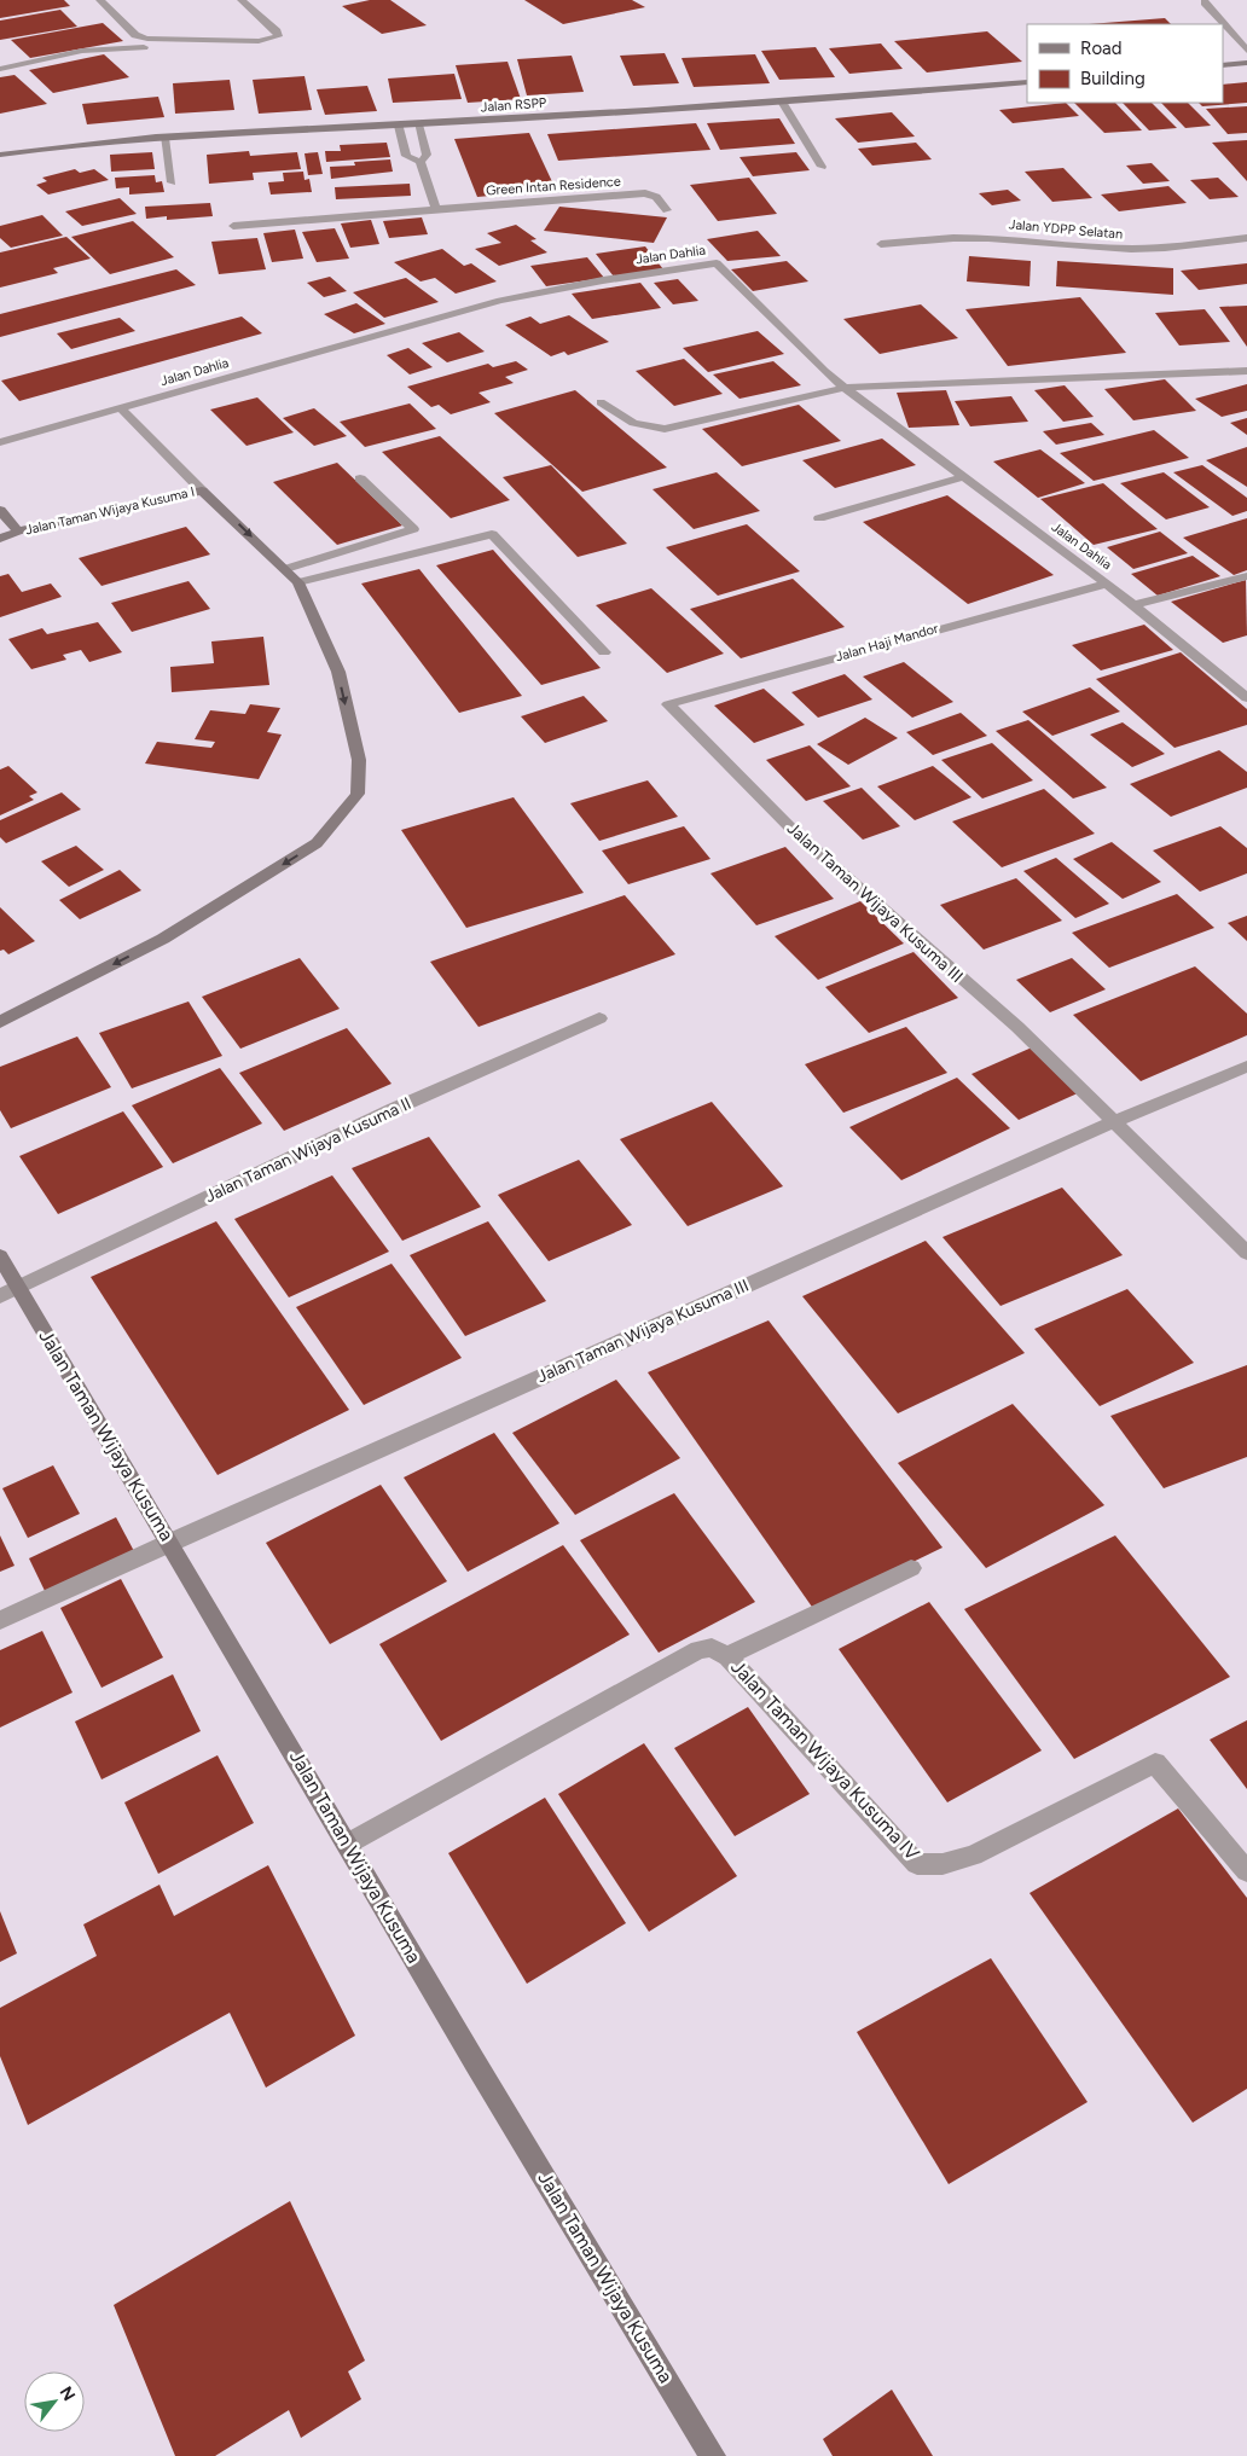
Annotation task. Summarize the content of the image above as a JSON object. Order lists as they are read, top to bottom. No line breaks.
{"streets":{"street":["Jalan RSPP","Green Intan Residence","Jalan YDPP Selatan","Jalan Dahlia","Jalan Taman Wijaya Kusuma I","Jalan Haji Mandor","Jalan Taman Wijaya Kusuma III","Jalan Taman Wijaya Kusuma II","Jalan Taman Wijaya Kusuma","Jalan Taman Wijaya Kusuma IV"]},"crossings":[["Jalan Dahlia","Jalan Taman Wijaya Kusuma I"],["Jalan Dahlia","Jalan Haji Mandor"],["Jalan Haji Mandor","Jalan Taman Wijaya Kusuma III"],["Jalan Taman Wijaya Kusuma III","Jalan Taman Wijaya Kusuma"],["Jalan Taman Wijaya Kusuma II","Jalan Taman Wijaya Kusuma"],["Jalan Taman Wijaya Kusuma","Jalan Taman Wijaya Kusuma IV"]],"legend":["Road","Building"],"north":"top right"}
